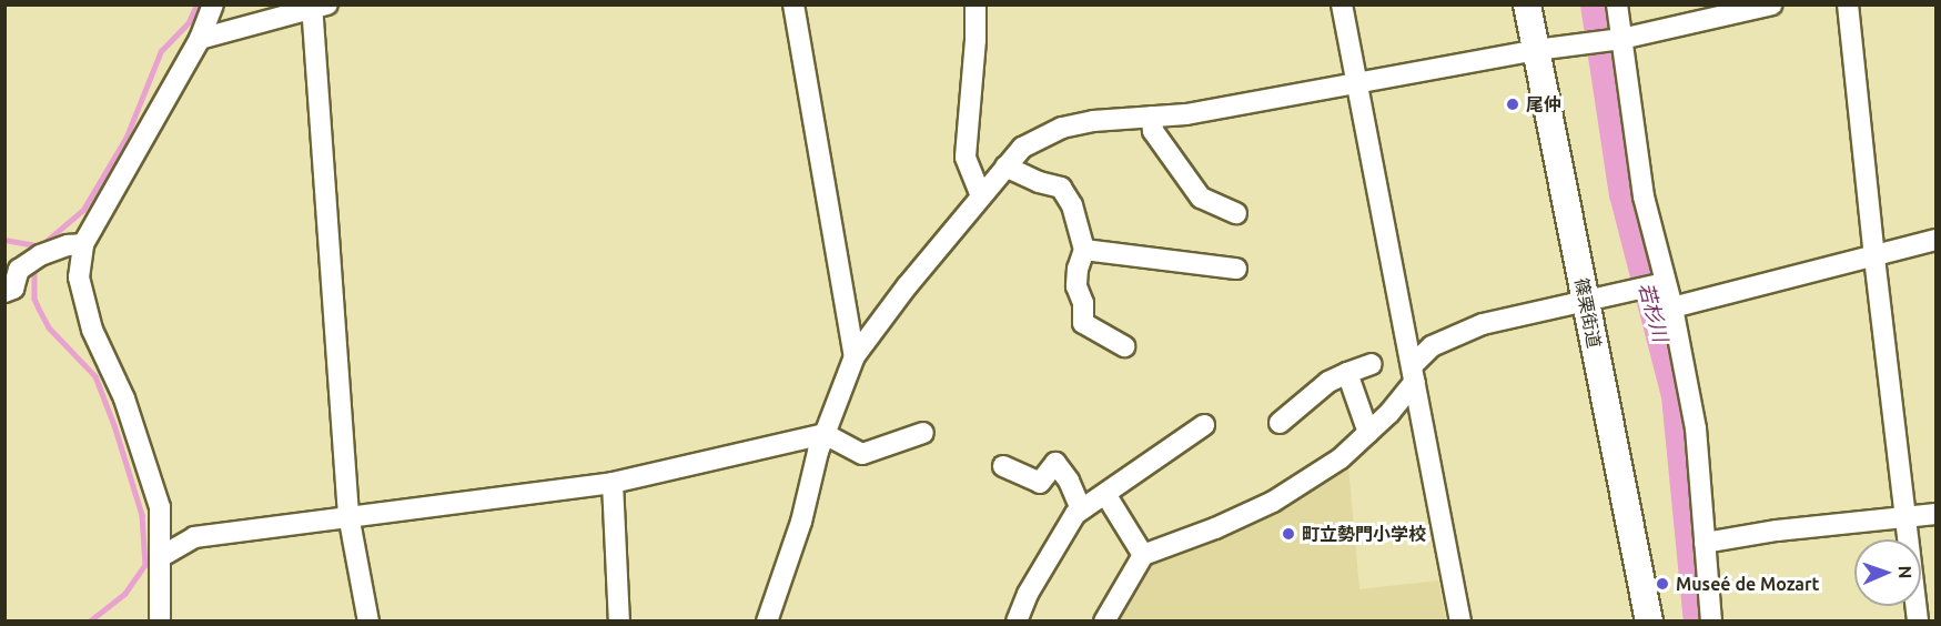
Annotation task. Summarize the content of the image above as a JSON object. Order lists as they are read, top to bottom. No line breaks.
{"streets":{"main road":["篠栗街道"]},"water":["若杉川"],"places":["尾仲","町立勢門小学校","Museé de Mozart"],"north":"right"}
